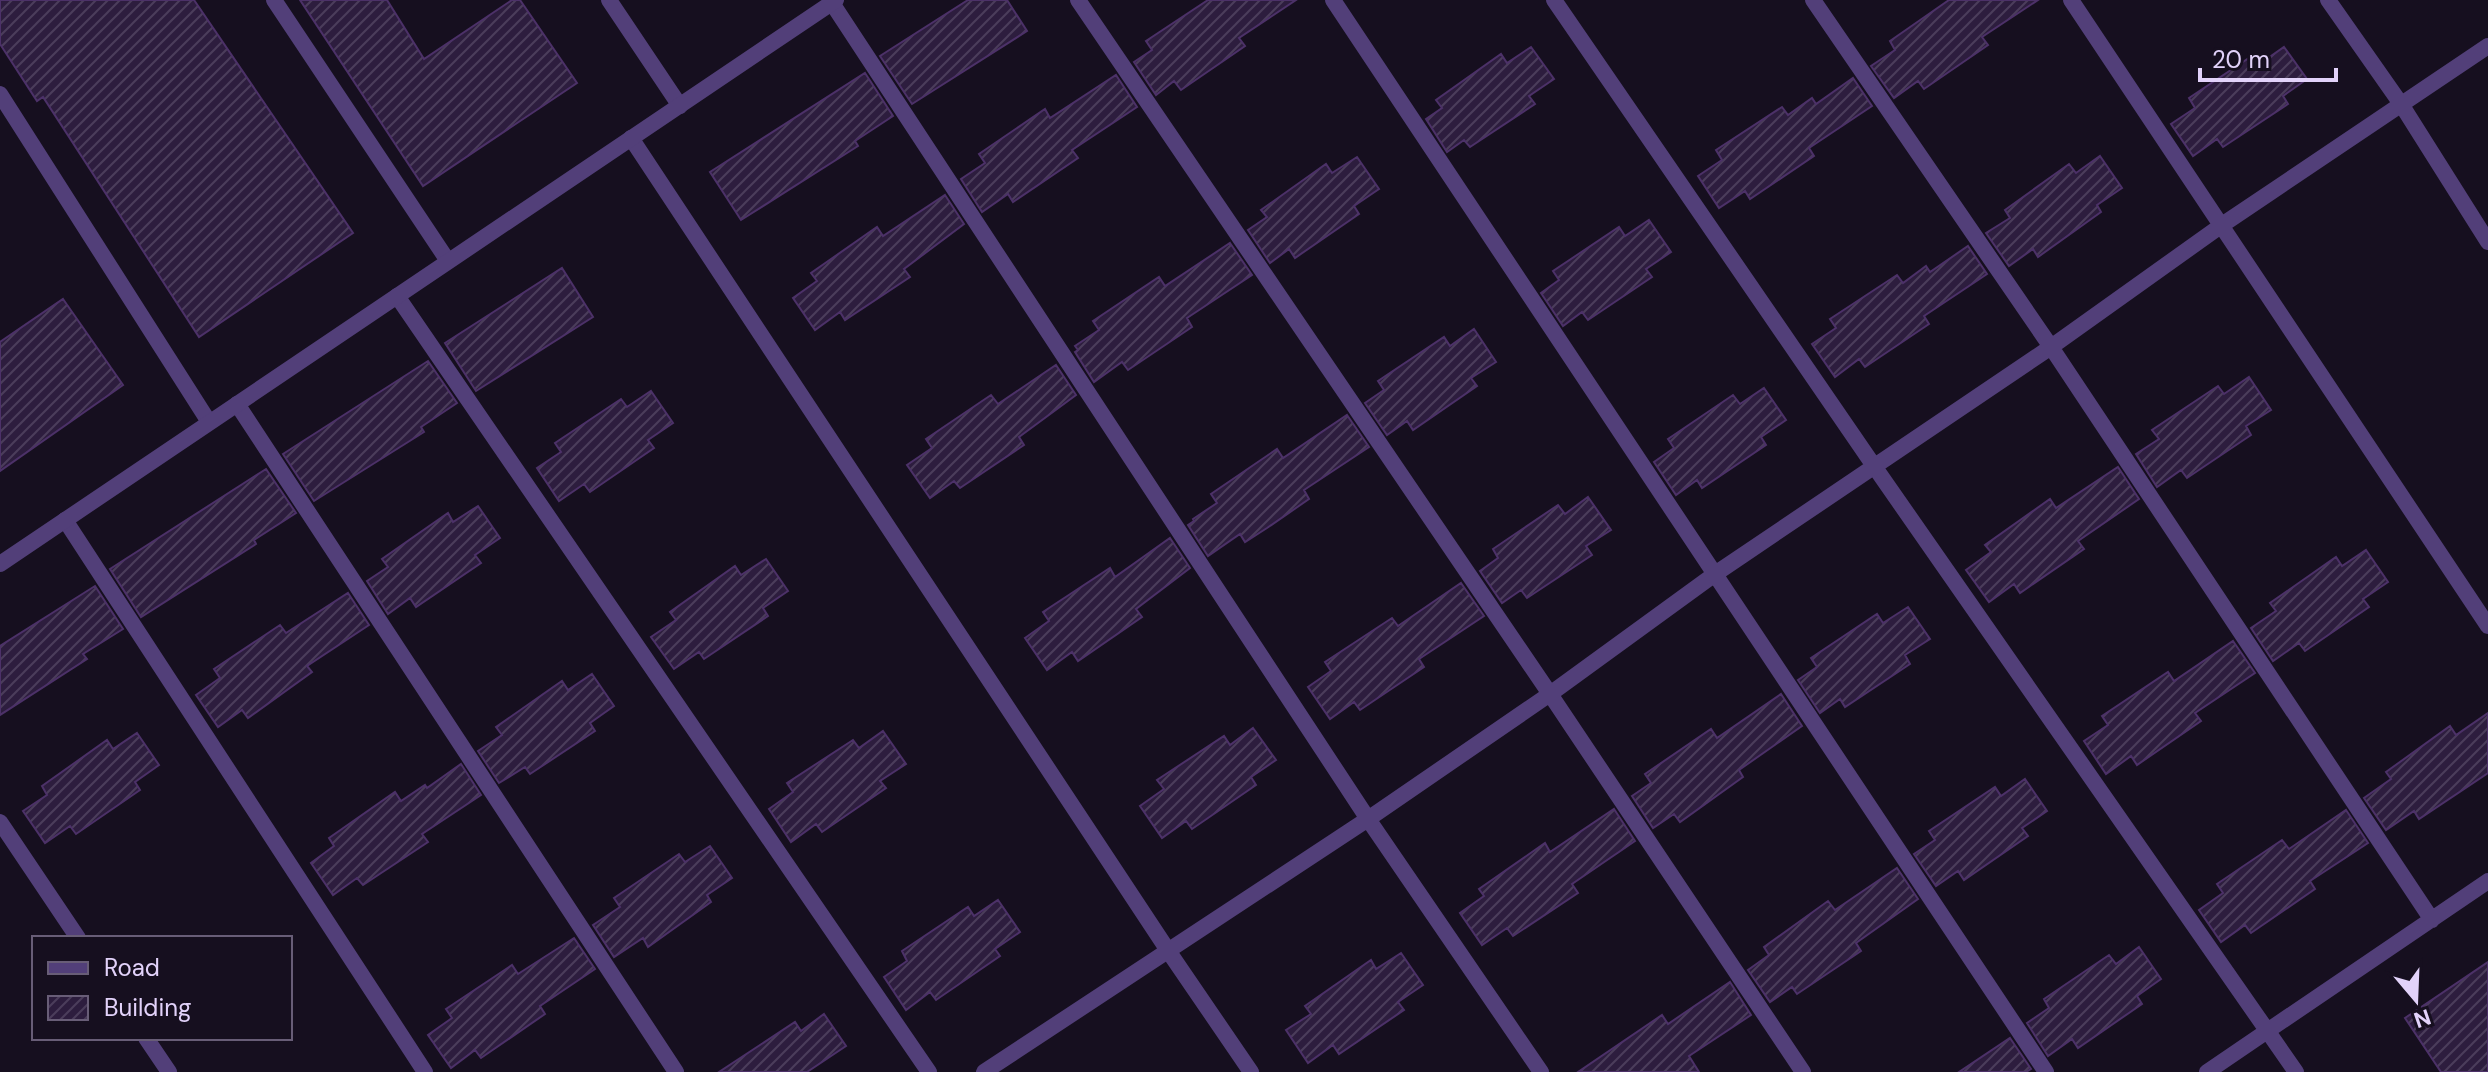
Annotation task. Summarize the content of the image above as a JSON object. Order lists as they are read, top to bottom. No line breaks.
{"legend":["Road","Building"],"scale_bar":"20 m","north":"bottom"}
